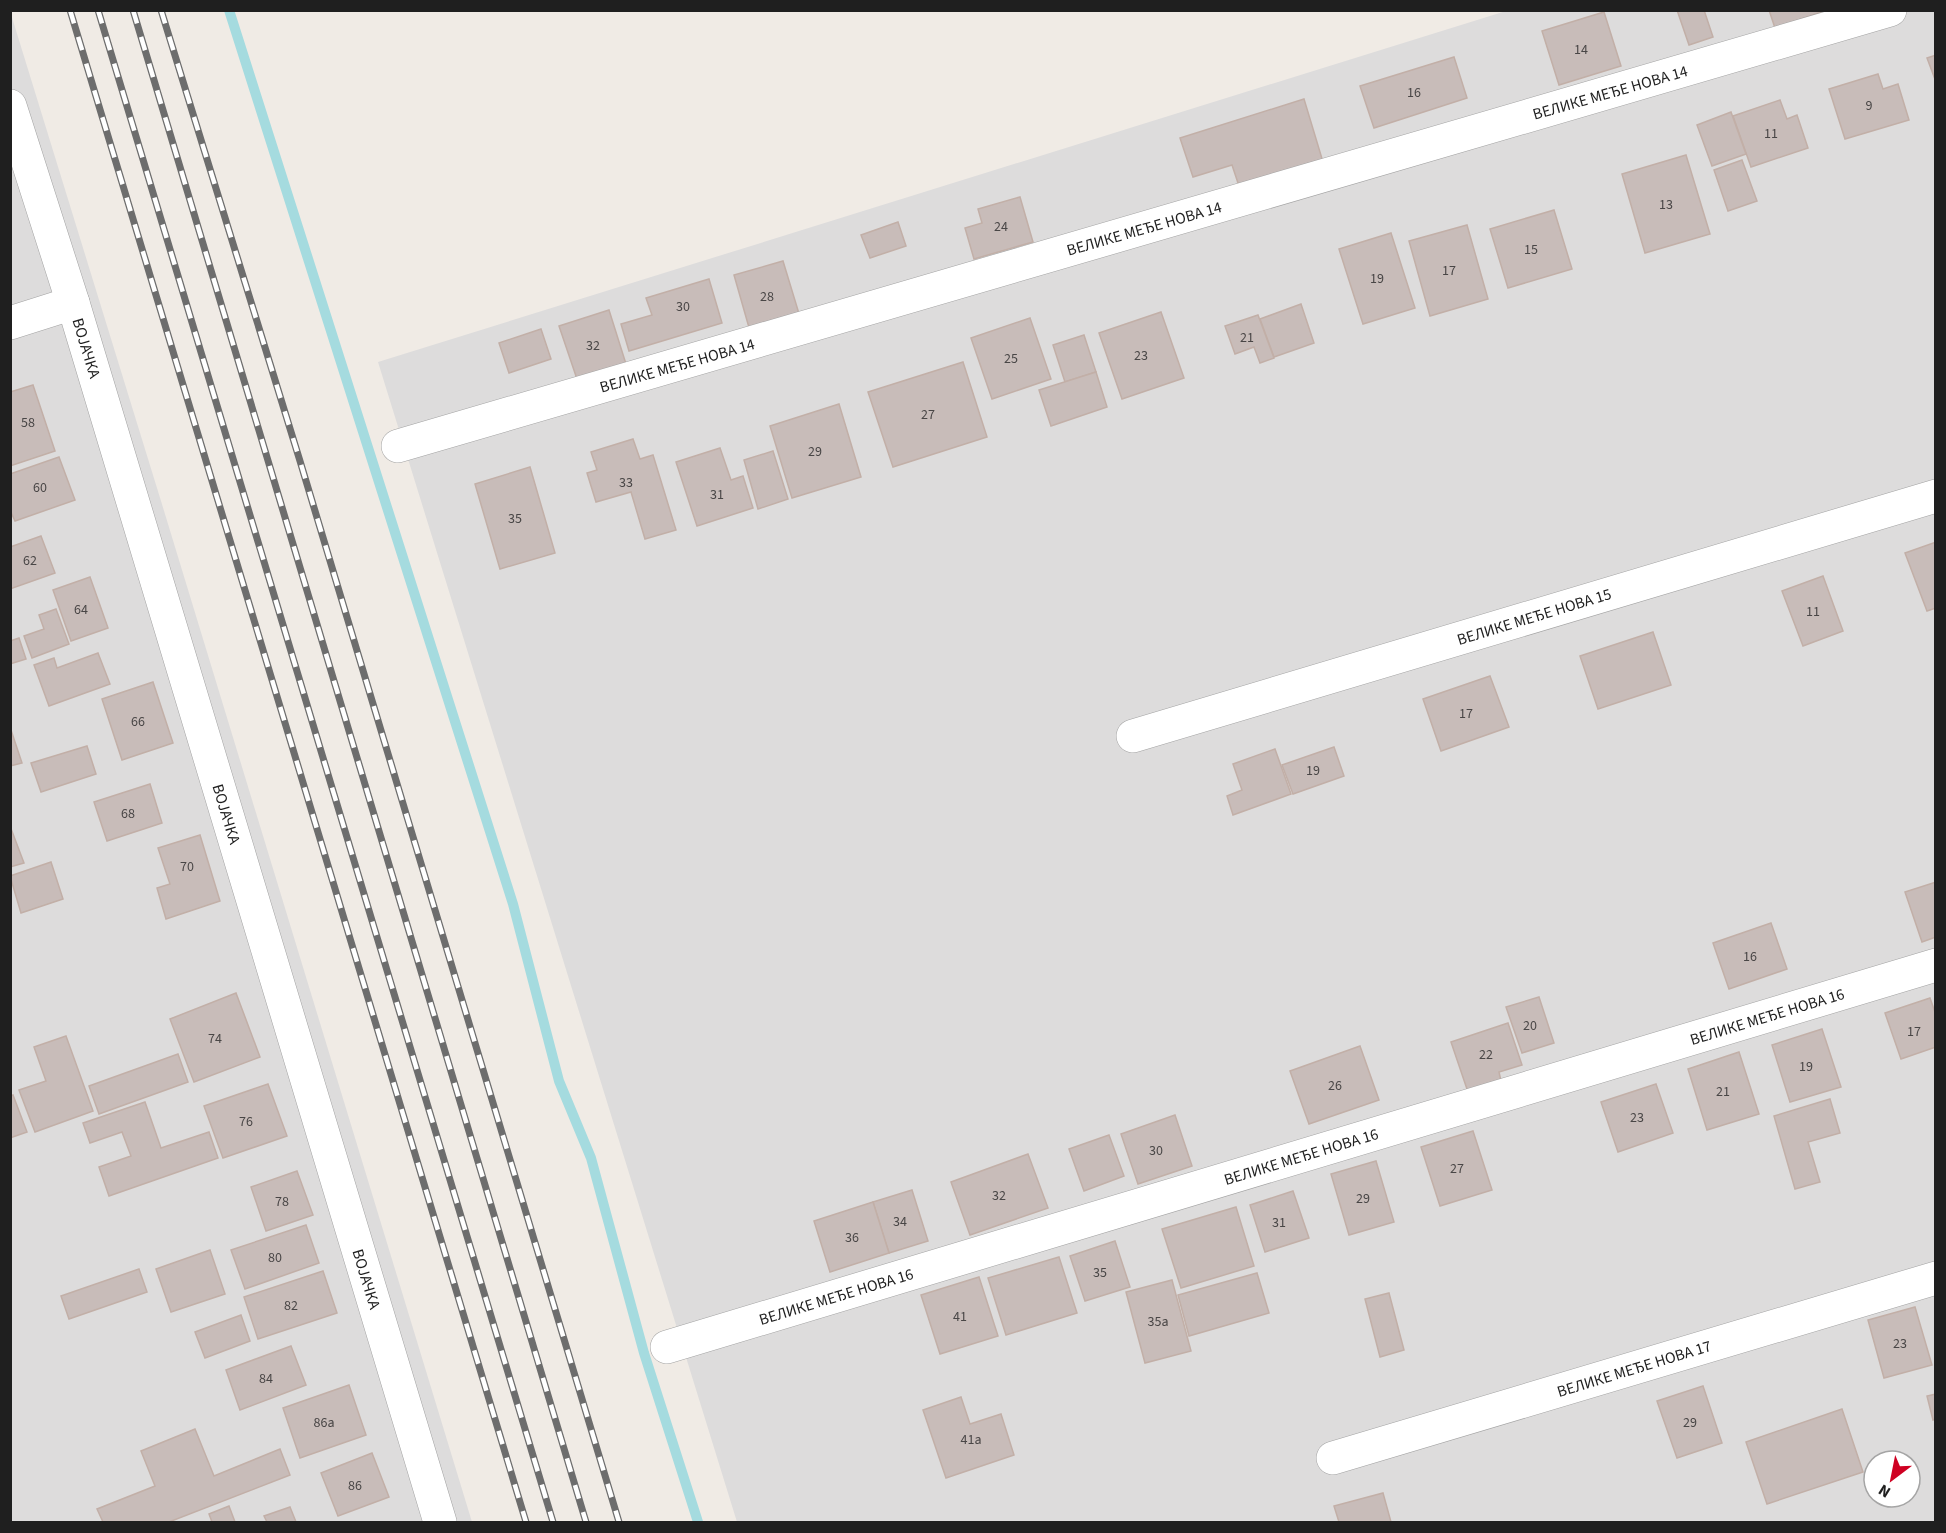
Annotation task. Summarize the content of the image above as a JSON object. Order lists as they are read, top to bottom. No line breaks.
{"streets":{"street":["ВЕЛИКЕ МЕЂЕ НОВА 14","ВОЈАЧКА","ВЕЛИКЕ МЕЂЕ НОВА 15","ВЕЛИКЕ МЕЂЕ НОВА 16","ВЕЛИКЕ МЕЂЕ НОВА 17"]},"house_numbers":["14","16","9","11","13","24","15","17","19","28","30","21","32","23","25","27","58","29","33","60","31","35","62","64","11","17","66","19","68","70","16","20","17","74","22","19","26","21","23","76","30","27","32","29","78","34","31","36","80","35","82","41","35a","23","84","86a","29","41a","86"],"north":"bottom left"}
